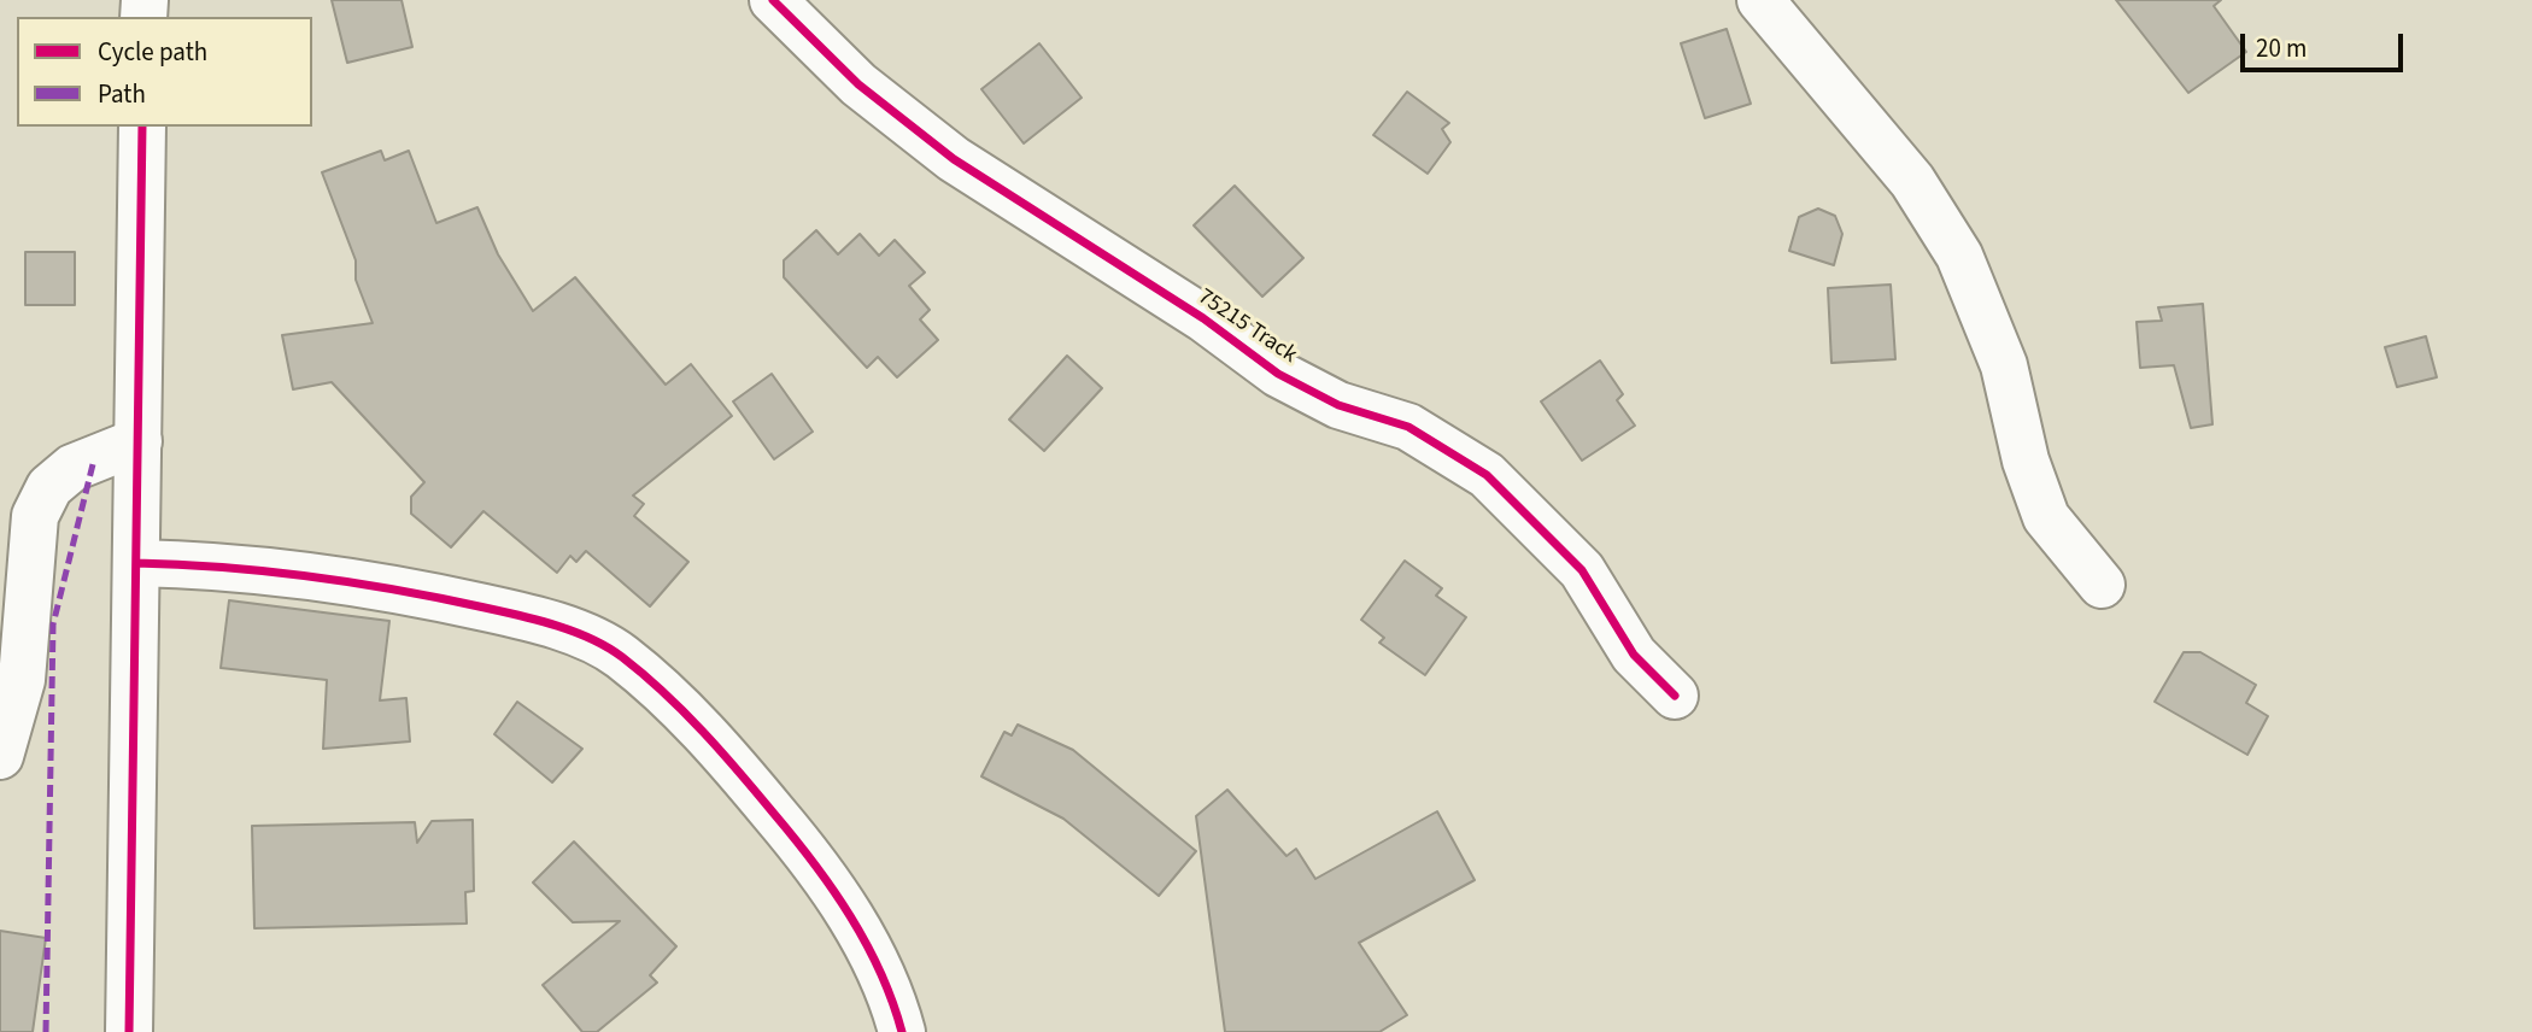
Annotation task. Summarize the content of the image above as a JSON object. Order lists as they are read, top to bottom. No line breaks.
{"streets":{"street":["75215 Track"]},"legend":["Cycle path","Path"],"scale_bar":"20 m"}
